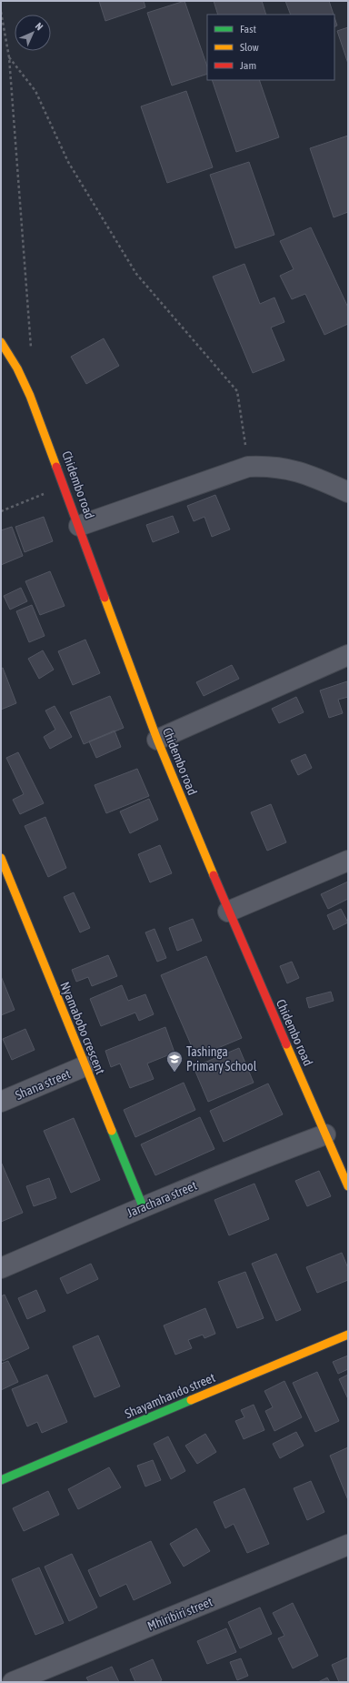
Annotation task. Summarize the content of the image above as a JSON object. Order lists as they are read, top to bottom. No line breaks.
{"streets":{"street":["Chidembo road","Nyamabobo crescent","Shana street","Jarachara street","Shayamhando street","Mhiribiri street"]},"crossings":[["Chidembo road","Jarachara street"],["Nyamabobo crescent","Shana street"],["Nyamabobo crescent","Jarachara street"]],"places":{"school or university":["Tashinga Primary School"]},"legend":["Fast","Slow","Jam"],"north":"top right"}
